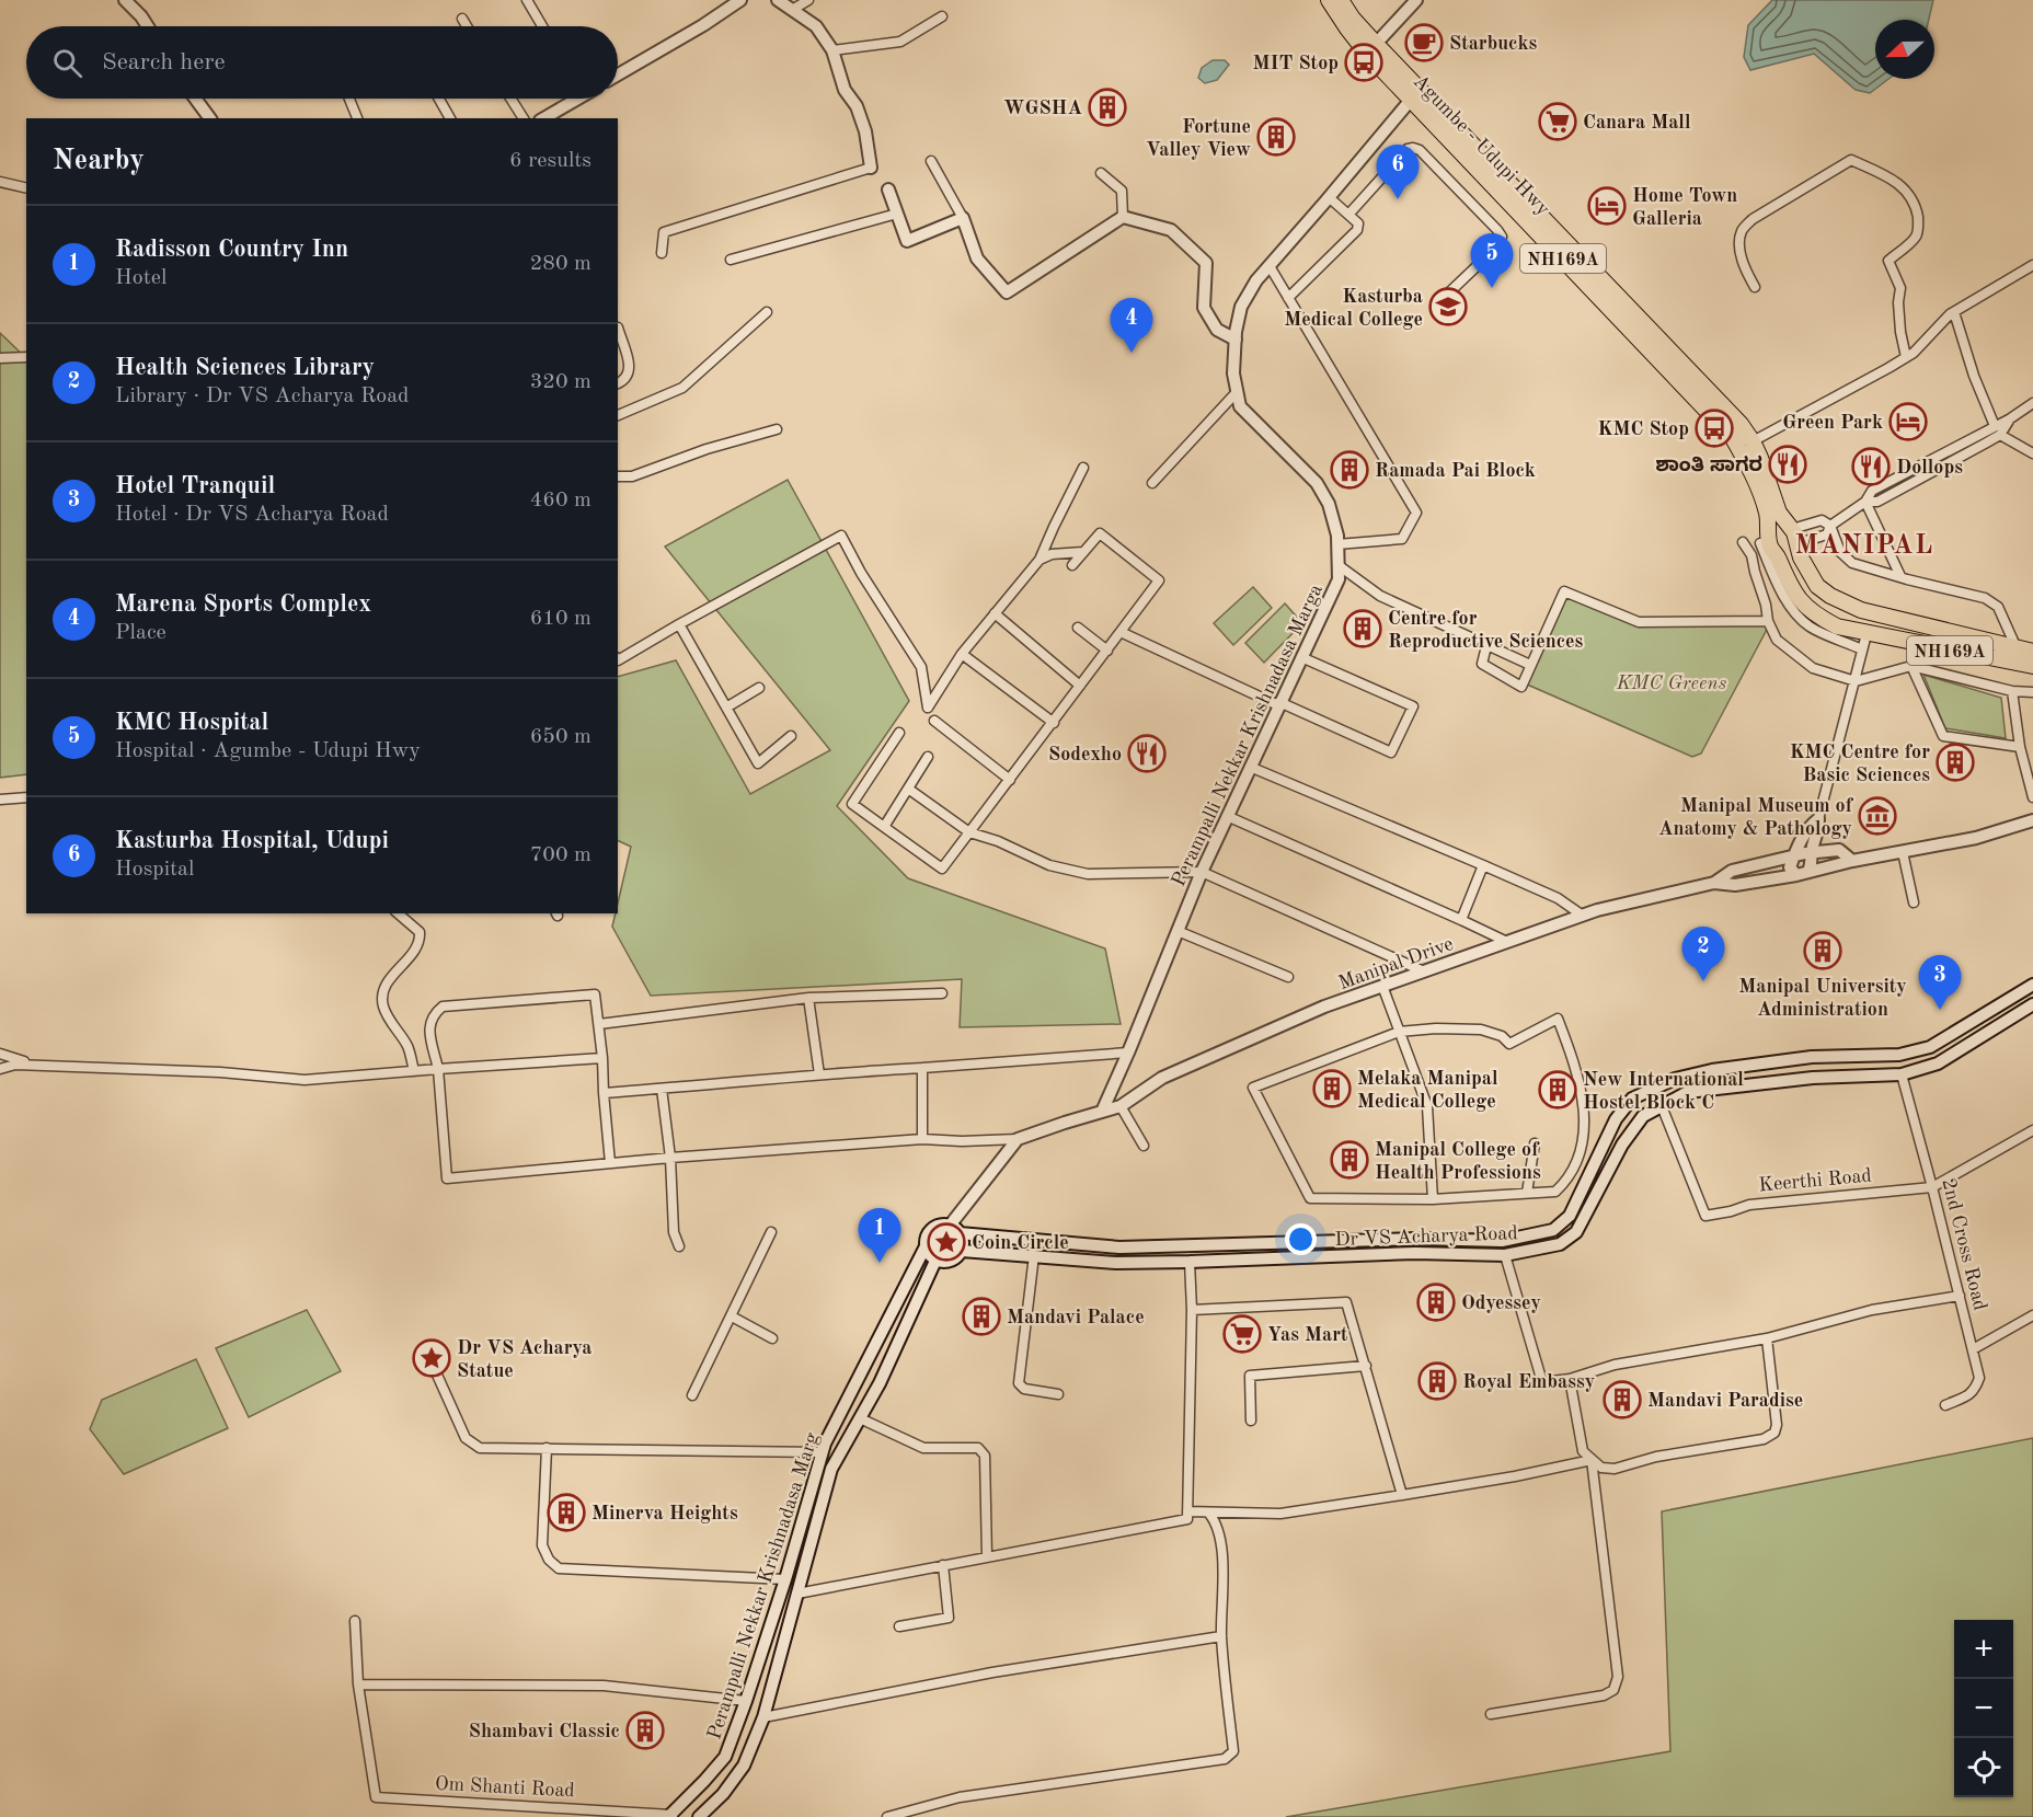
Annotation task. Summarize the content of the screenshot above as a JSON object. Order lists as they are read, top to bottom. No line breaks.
{"streets":{"highway":["Agumbe - Udupi Hwy","NH169A"],"street":["Perampalli Nekkar Krishnadasa Marga","Manipal Drive","Keerthi Road","Dr VS Acharya Road","2nd Cross Road","Perampalli Nekkar Krishnadasa Marg","Om Shanti Road"]},"crossings":[["Agumbe - Udupi Hwy","NH169A"],["Perampalli Nekkar Krishnadasa Marga","Manipal Drive"],["Keerthi Road","Dr VS Acharya Road"],["Keerthi Road","2nd Cross Road"],["Dr VS Acharya Road","2nd Cross Road"],["Dr VS Acharya Road","Perampalli Nekkar Krishnadasa Marg"],["Perampalli Nekkar Krishnadasa Marg","Om Shanti Road"]],"districts":["MANIPAL"],"parks":["KMC Greens"],"places":{"cafe":["Starbucks"],"bus stop":["MIT Stop","KMC Stop"],"building":["WGSHA","Fortune Valley View","Ramada Pai Block","Centre for Reproductive Sciences","KMC Centre for Basic Sciences","Manipal University Administration","Melaka Manipal Medical College","New International Hostel Block C","Manipal College of Health Professions","Odyessey","Mandavi Palace","Royal Embassy","Mandavi Paradise","Minerva Heights","Shambavi Classic"],"supermarket":["Canara Mall","Yas Mart"],"hotel":["Home Town Galleria","Green Park"],"school or university":["Kasturba Medical College"],"restaurant":["ಶಾಂತಿ ಸಾಗರ","Dollops","Sodexho"],"museum":["Manipal Museum of Anatomy & Pathology"],"place":["Coin Circle","Dr VS Acharya Statue"]},"north":"left","page":{"search":"Search here","heading":["Nearby","6 results"],"pins":["6","5","4","2","3","1"],"list":[{"mark":"1","name":"Radisson Country Inn","note":"Hotel","value":"280 m"},{"mark":"2","name":"Health Sciences Library","note":"Library · Dr VS Acharya Road","value":"320 m"},{"mark":"3","name":"Hotel Tranquil","note":"Hotel · Dr VS Acharya Road","value":"460 m"},{"mark":"4","name":"Marena Sports Complex","note":"Place","value":"610 m"},{"mark":"5","name":"KMC Hospital","note":"Hospital · Agumbe - Udupi Hwy","value":"650 m"},{"mark":"6","name":"Kasturba Hospital, Udupi","note":"Hospital","value":"700 m"}],"map_buttons":["+","−"]}}
